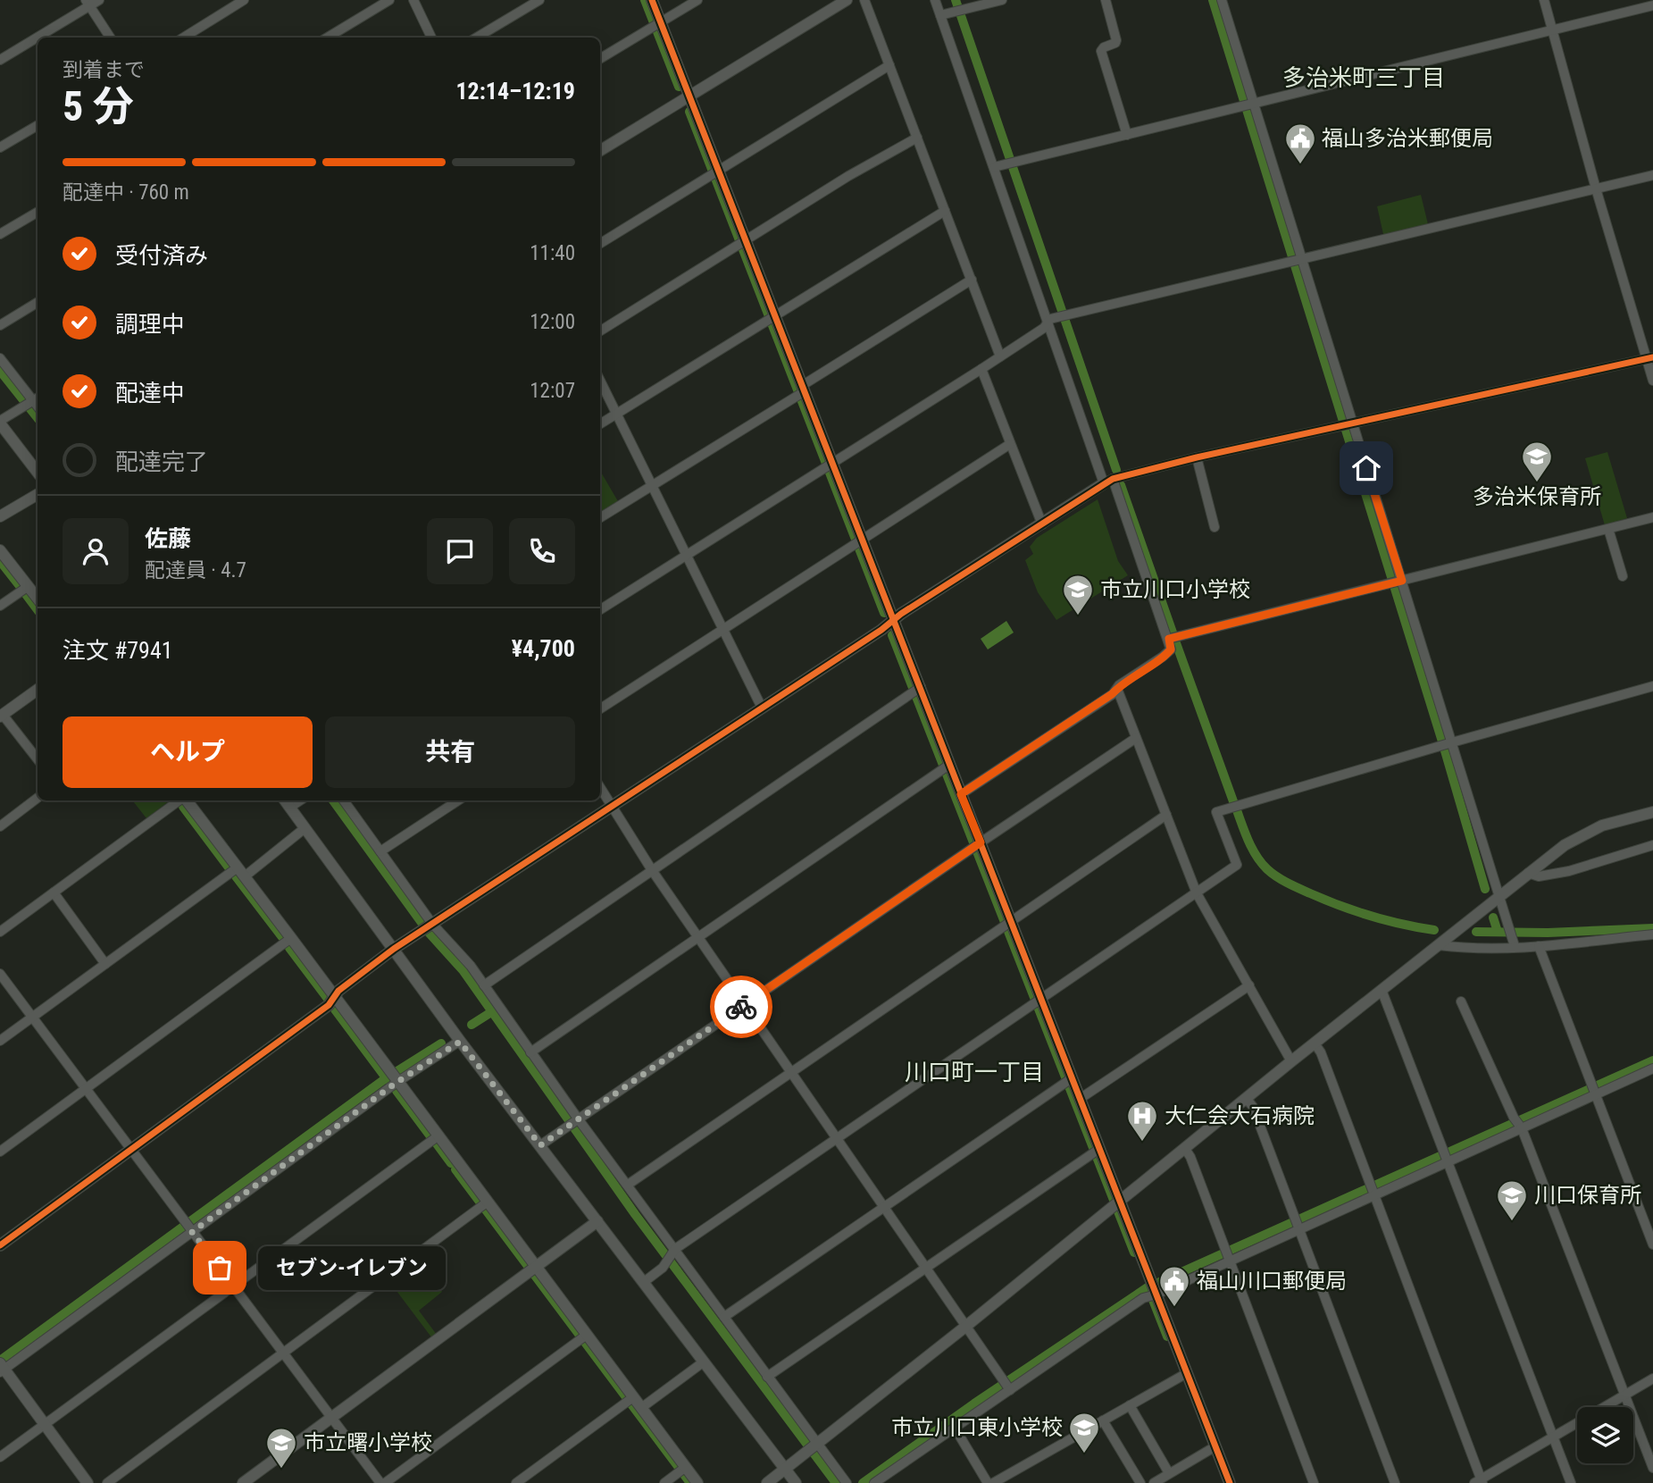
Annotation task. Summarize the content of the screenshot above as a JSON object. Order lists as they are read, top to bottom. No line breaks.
{"districts":["多治米町三丁目","川口町一丁目"],"places":{"public building":["福山多治米郵便局","福山川口郵便局"],"school or university":["多治米保育所","市立川口小学校","川口保育所","市立川口東小学校","市立曙小学校"],"hospital":["大仁会大石病院"],"other":["セブン-イレブン"]},"page":{"heading":["5 分","到着まで","12:14–12:19"],"panel":["佐藤","配達員 · 4.7","注文 #7941","¥4,700"],"bar":"配達中 · 760 m","list":[["受付済み","11:40"],["調理中","12:00"],["配達中","12:07"],"配達完了"],"buttons":["ヘルプ","共有"],"bubble":"セブン-イレブン"}}
